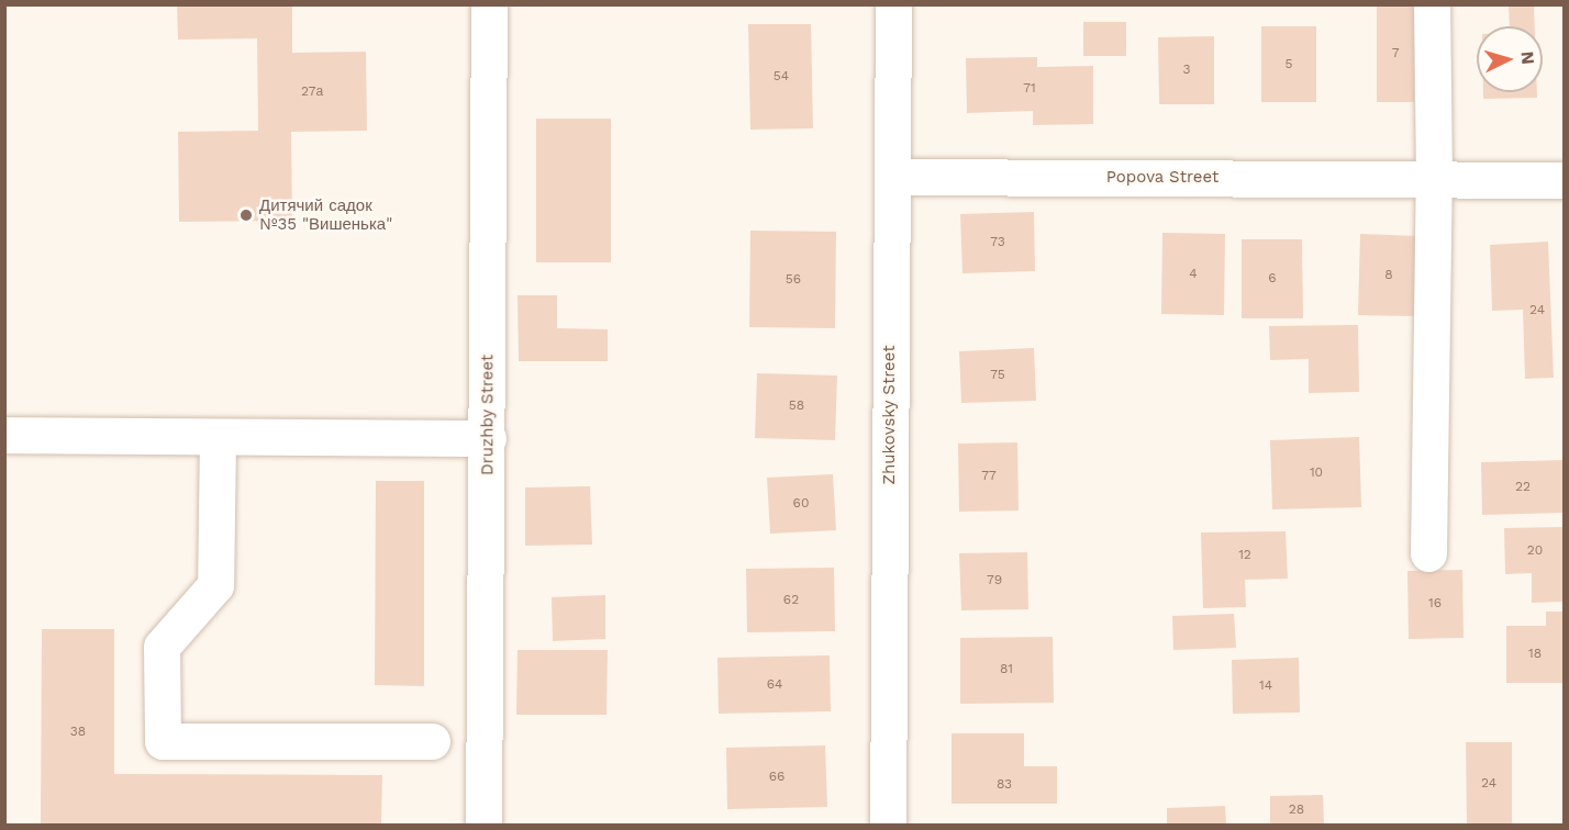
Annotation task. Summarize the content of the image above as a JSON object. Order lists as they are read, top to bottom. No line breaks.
{"streets":{"street":["Popova Street","Druzhby Street","Zhukovsky Street"]},"crossings":[["Popova Street","Zhukovsky Street"]],"places":["Дитячий садок №35 \"Вишенька\""],"house_numbers":["7","5","3","54","71","27а","73","4","8","6","56","24","75","58","10","77","22","60","20","12","79","62","16","18","81","64","14","38","66","24","83","28"],"north":"right"}
